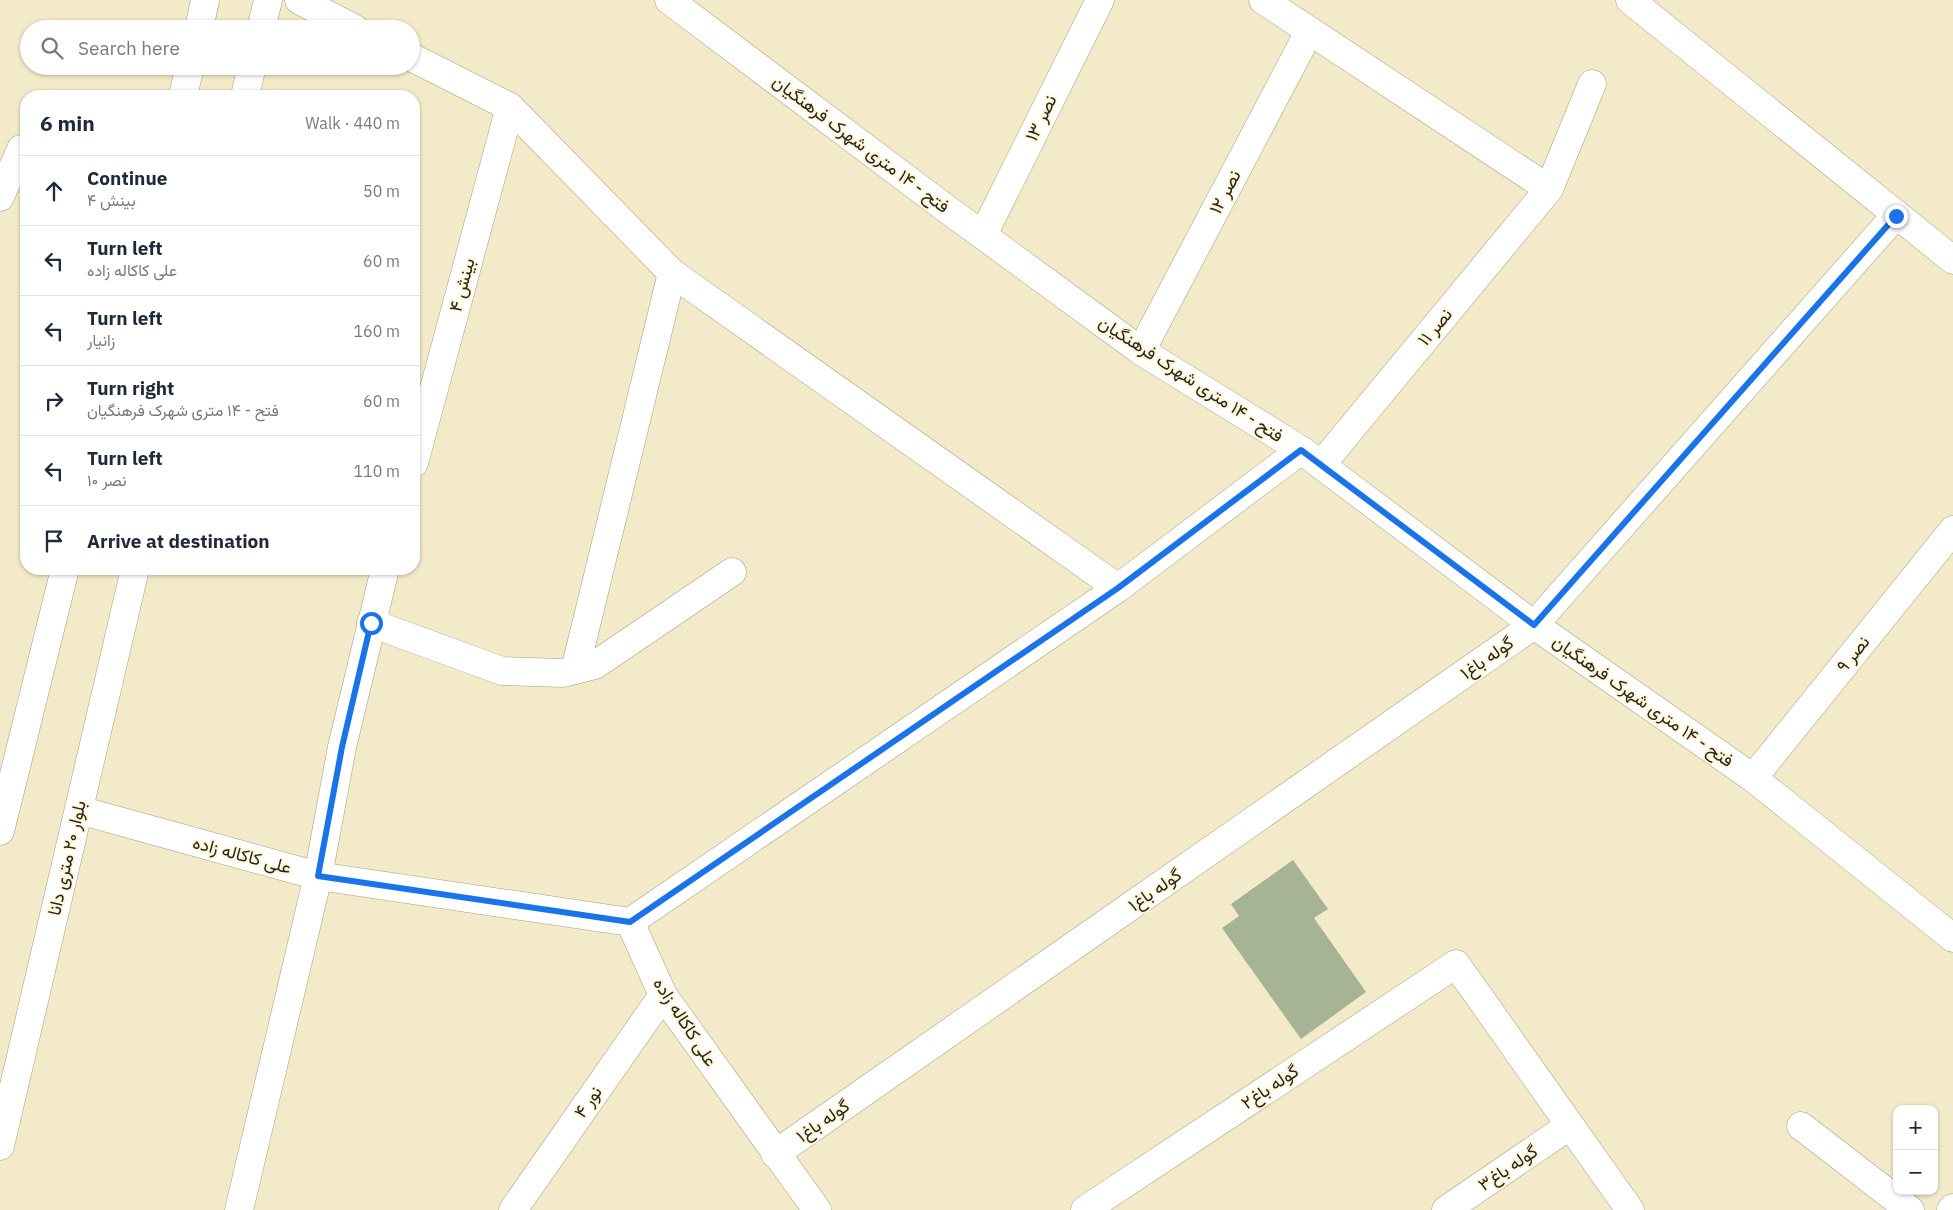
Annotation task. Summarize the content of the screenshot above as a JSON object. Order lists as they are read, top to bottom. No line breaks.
{"streets":{"street":["نصر ۱۳","فتح - ۱۴ متری شهرک فرهنگیان","نصر ۱۲","بینش ۴","نصر ۱۱","نصر ۹","گوله باغ۱","علی کاکاله زاده","بلوار ۲۰ متری دانا","گوله باغ۲","نور ۴","گوله باغ۳"]},"crossings":[["نصر ۱۳","فتح - ۱۴ متری شهرک فرهنگیان"],["فتح - ۱۴ متری شهرک فرهنگیان","نصر ۱۲"],["فتح - ۱۴ متری شهرک فرهنگیان","نصر ۱۱"],["فتح - ۱۴ متری شهرک فرهنگیان","نصر ۹"],["فتح - ۱۴ متری شهرک فرهنگیان","گوله باغ۱"],["نصر ۱۱","علی کاکاله زاده"],["گوله باغ۱","علی کاکاله زاده"],["علی کاکاله زاده","بلوار ۲۰ متری دانا"],["علی کاکاله زاده","نور ۴"],["گوله باغ۲","گوله باغ۳"]],"page":{"search":"Search here","heading":["6 min","Walk · 440 m"],"list":[["Continue","بینش ۴","50 m"],["Turn left","علی کاکاله زاده","60 m"],["Turn left","زانیار","160 m"],["Turn right","فتح - ۱۴ متری شهرک فرهنگیان","60 m"],["Turn left","نصر ۱۰","110 m"],"Arrive at destination"],"map_buttons":["+","−"]}}
